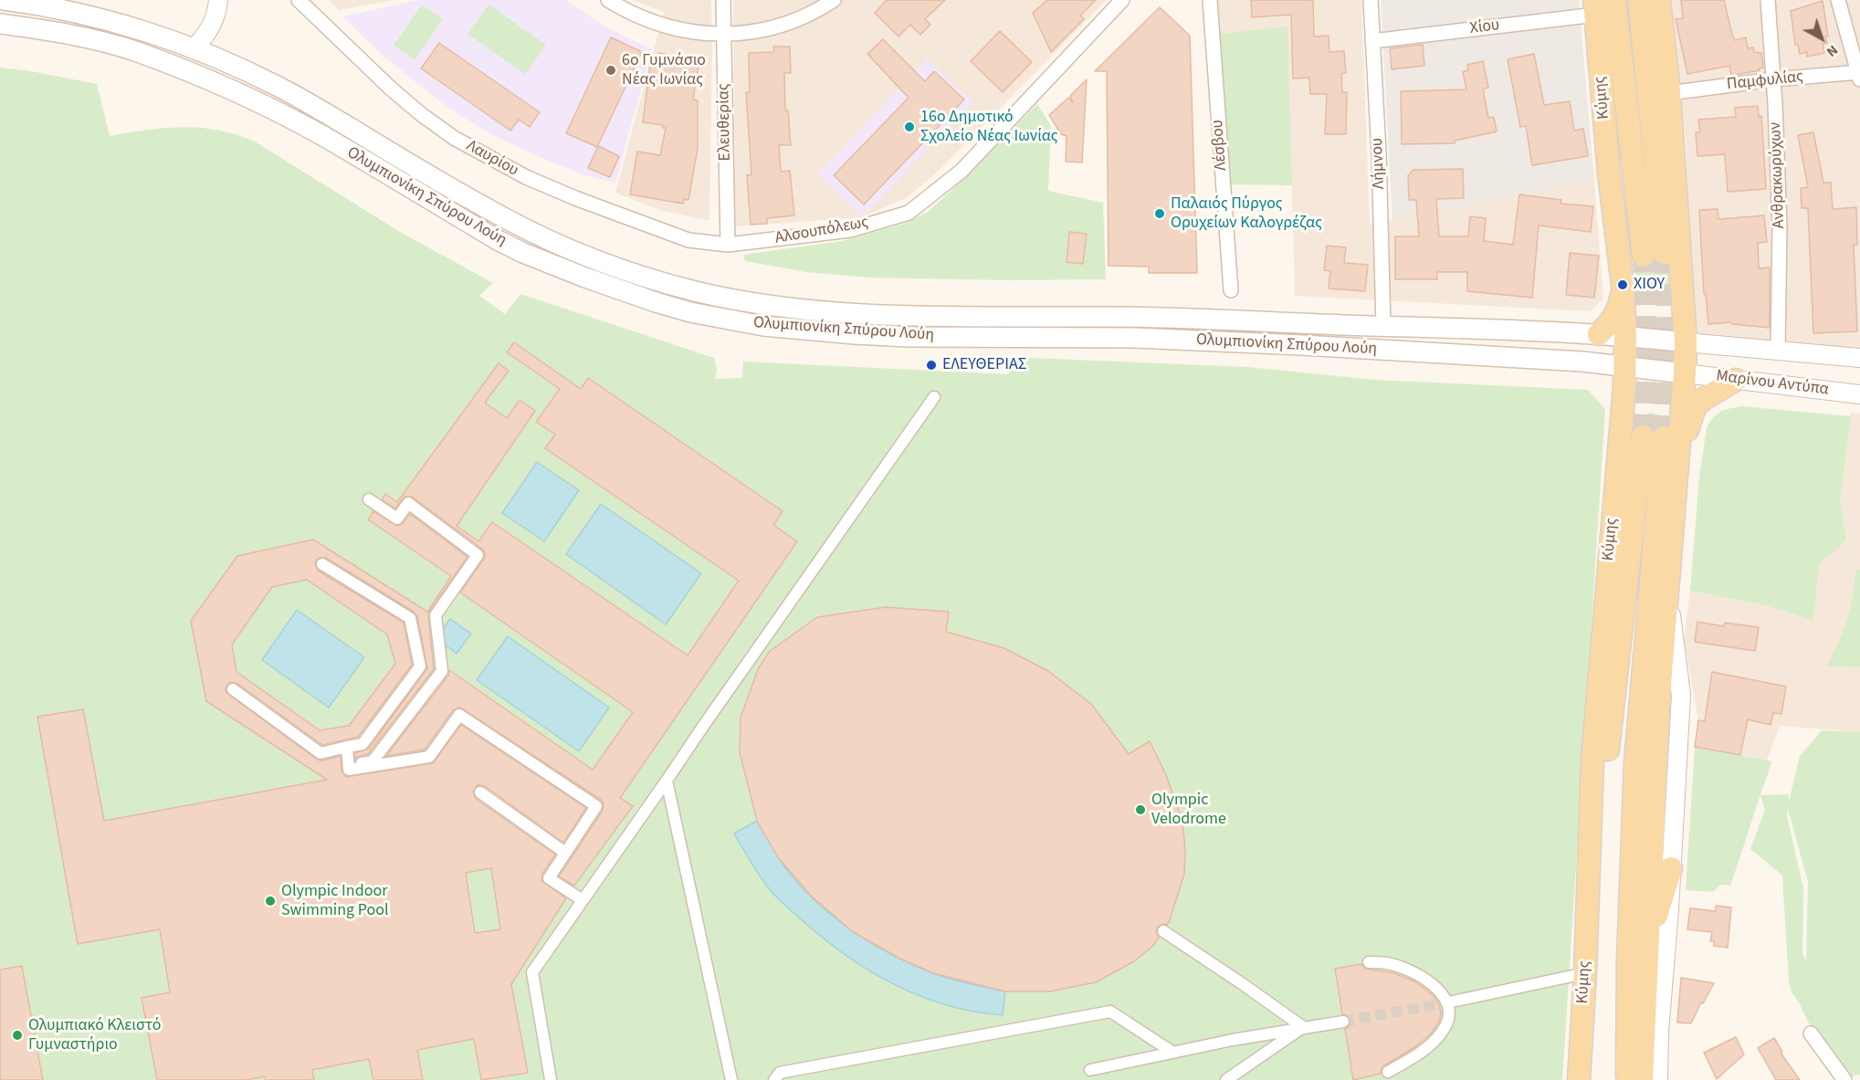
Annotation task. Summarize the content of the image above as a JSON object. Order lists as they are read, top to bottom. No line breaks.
{"streets":{"main road":["Κύμης","Ολυμπιονίκη Σπύρου Λούη"],"street":["Χίου","Παμφυλίας","Ελευθερίας","Λέσβου","Λαυρίου","Λήμνου","Ανθρακωρύχων","Αλσουπόλεως","Μαρίνου Αντύπα"]},"crossings":[["Χίου","Κύμης"],["Χίου","Λήμνου"],["Παμφυλίας","Κύμης"],["Παμφυλίας","Ανθρακωρύχων"],["Κύμης","Ολυμπιονίκη Σπύρου Λούη"],["Κύμης","Μαρίνου Αντύπα"],["Ελευθερίας","Λαυρίου"],["Ελευθερίας","Αλσουπόλεως"],["Λαυρίου","Αλσουπόλεως"],["Λήμνου","Ολυμπιονίκη Σπύρου Λούη"],["Ανθρακωρύχων","Μαρίνου Αντύπα"],["Ολυμπιονίκη Σπύρου Λούη","Μαρίνου Αντύπα"]],"places":["6ο Γυμνάσιο Νέας Ιωνίας","16ο Δημοτικό Σχολείο Νέας Ιωνίας","Παλαιός Πύργος Ορυχείων Καλογρέζας","ΧΙΟΥ","ΕΛΕΥΘΕΡΙΑΣ","Olympic Velodrome","Olympic Indoor Swimming Pool","Ολυμπιακό Κλειστό Γυμναστήριο"],"north":"bottom right"}
